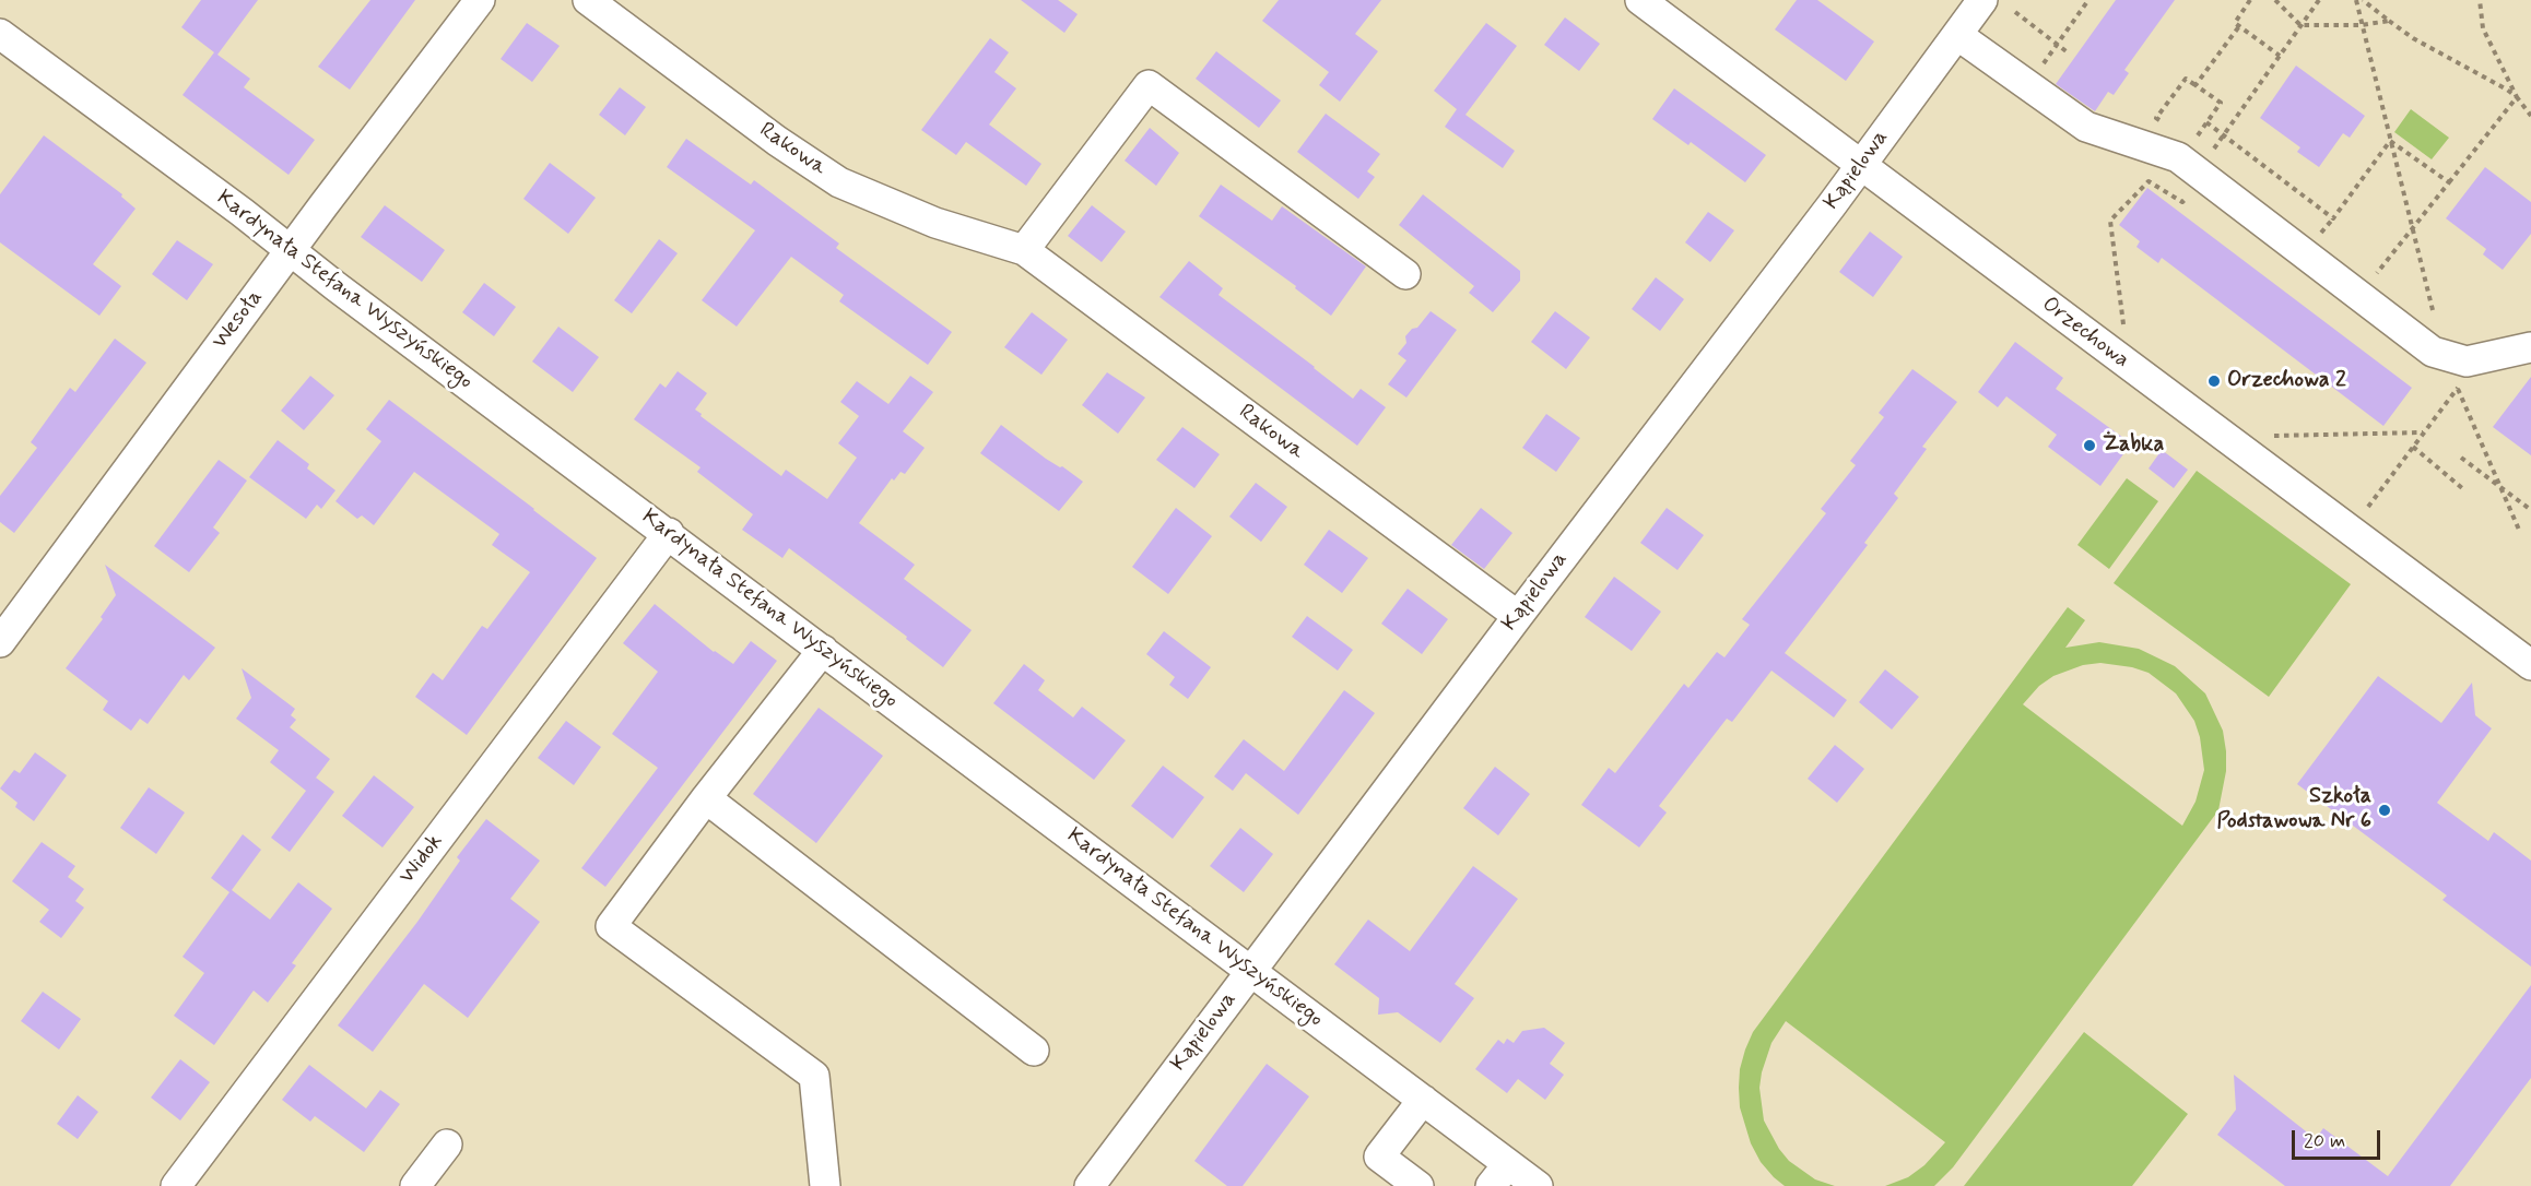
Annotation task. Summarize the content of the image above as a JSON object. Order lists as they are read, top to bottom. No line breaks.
{"streets":{"street":["Rakowa","Kąpielowa","Kardynała Stefana Wyszyńskiego","Wesoła","Orzechowa","Widok"]},"crossings":[["Rakowa","Kąpielowa"],["Kąpielowa","Kardynała Stefana Wyszyńskiego"],["Kąpielowa","Orzechowa"],["Kardynała Stefana Wyszyńskiego","Wesoła"],["Kardynała Stefana Wyszyńskiego","Widok"]],"places":["Orzechowa 2","Żabka","Szkoła Podstawowa Nr 6"],"scale_bar":"20 m"}
